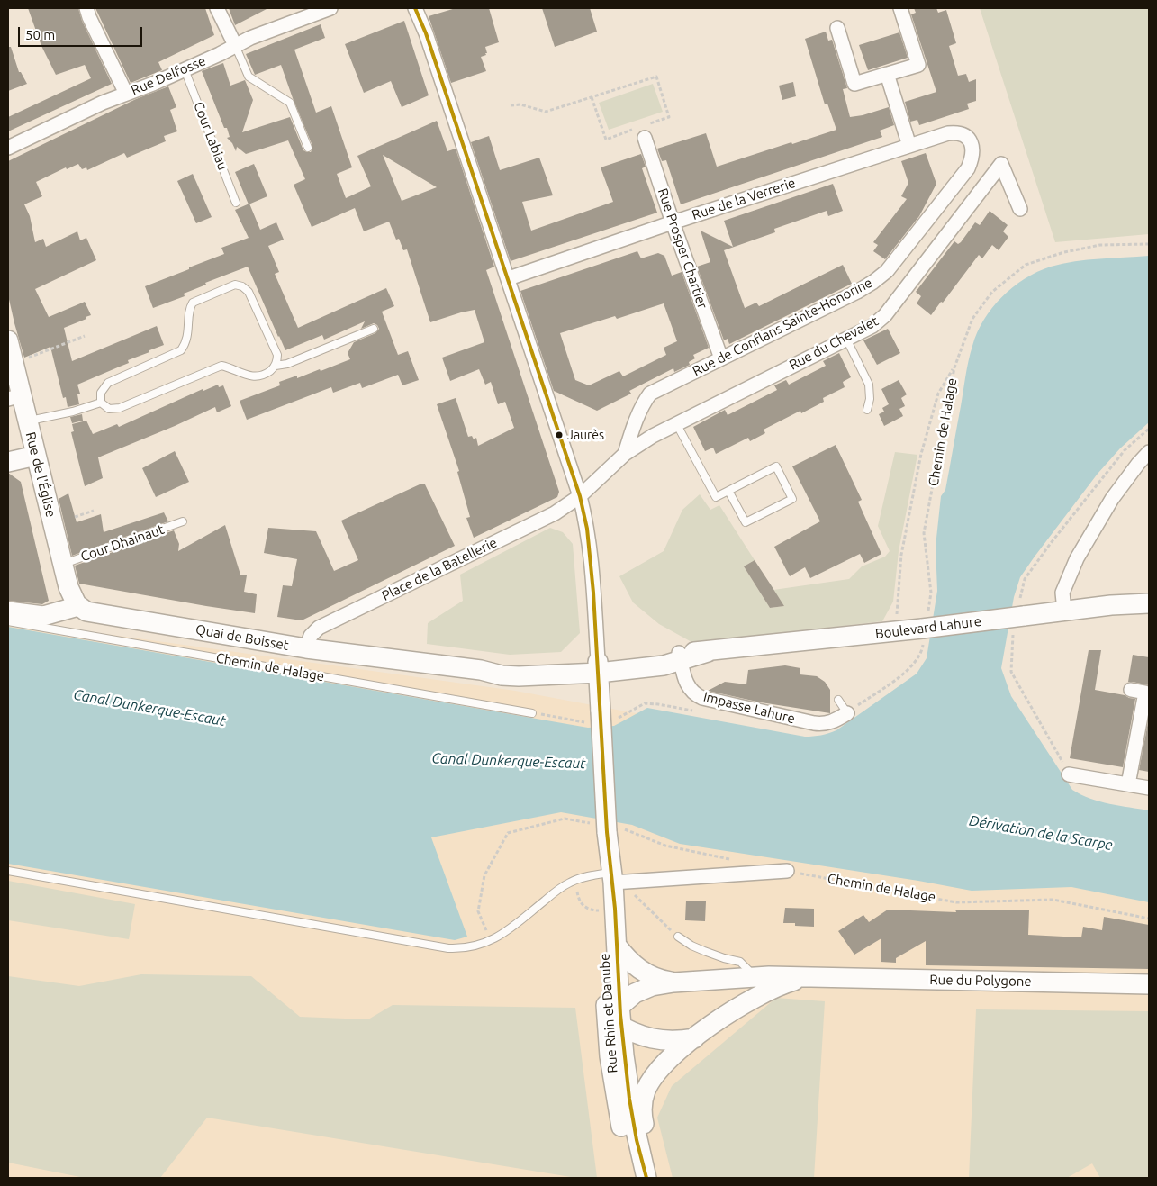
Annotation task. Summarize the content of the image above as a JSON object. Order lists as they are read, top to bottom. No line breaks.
{"streets":{"main road":["Rue de l'Église","Boulevard Lahure","Quai de Boisset","Rue du Polygone","Rue Rhin et Danube"],"street":["Rue Delfosse","Rue de la Verrerie","Rue Prosper Chartier","Rue de Conflans Sainte-Honorine","Rue du Chevalet","Place de la Batellerie","Impasse Lahure"],"lane":["Cour Labiau","Chemin de Halage","Cour Dhainaut"]},"crossings":[["Rue Delfosse","Cour Labiau"],["Rue de la Verrerie","Rue Prosper Chartier"],["Rue de la Verrerie","Rue de Conflans Sainte-Honorine"],["Rue Prosper Chartier","Rue de Conflans Sainte-Honorine"],["Rue de Conflans Sainte-Honorine","Rue du Chevalet"],["Rue du Chevalet","Place de la Batellerie"],["Chemin de Halage","Boulevard Lahure"],["Chemin de Halage","Impasse Lahure"],["Rue de l'Église","Cour Dhainaut"],["Rue de l'Église","Quai de Boisset"],["Place de la Batellerie","Quai de Boisset"],["Boulevard Lahure","Quai de Boisset"],["Boulevard Lahure","Impasse Lahure"],["Boulevard Lahure","Rue Rhin et Danube"],["Quai de Boisset","Rue Rhin et Danube"],["Rue du Polygone","Rue Rhin et Danube"]],"water":["Canal Dunkerque-Escaut","Dérivation de la Scarpe"],"places":["Jaurès"],"scale_bar":"50 m"}
